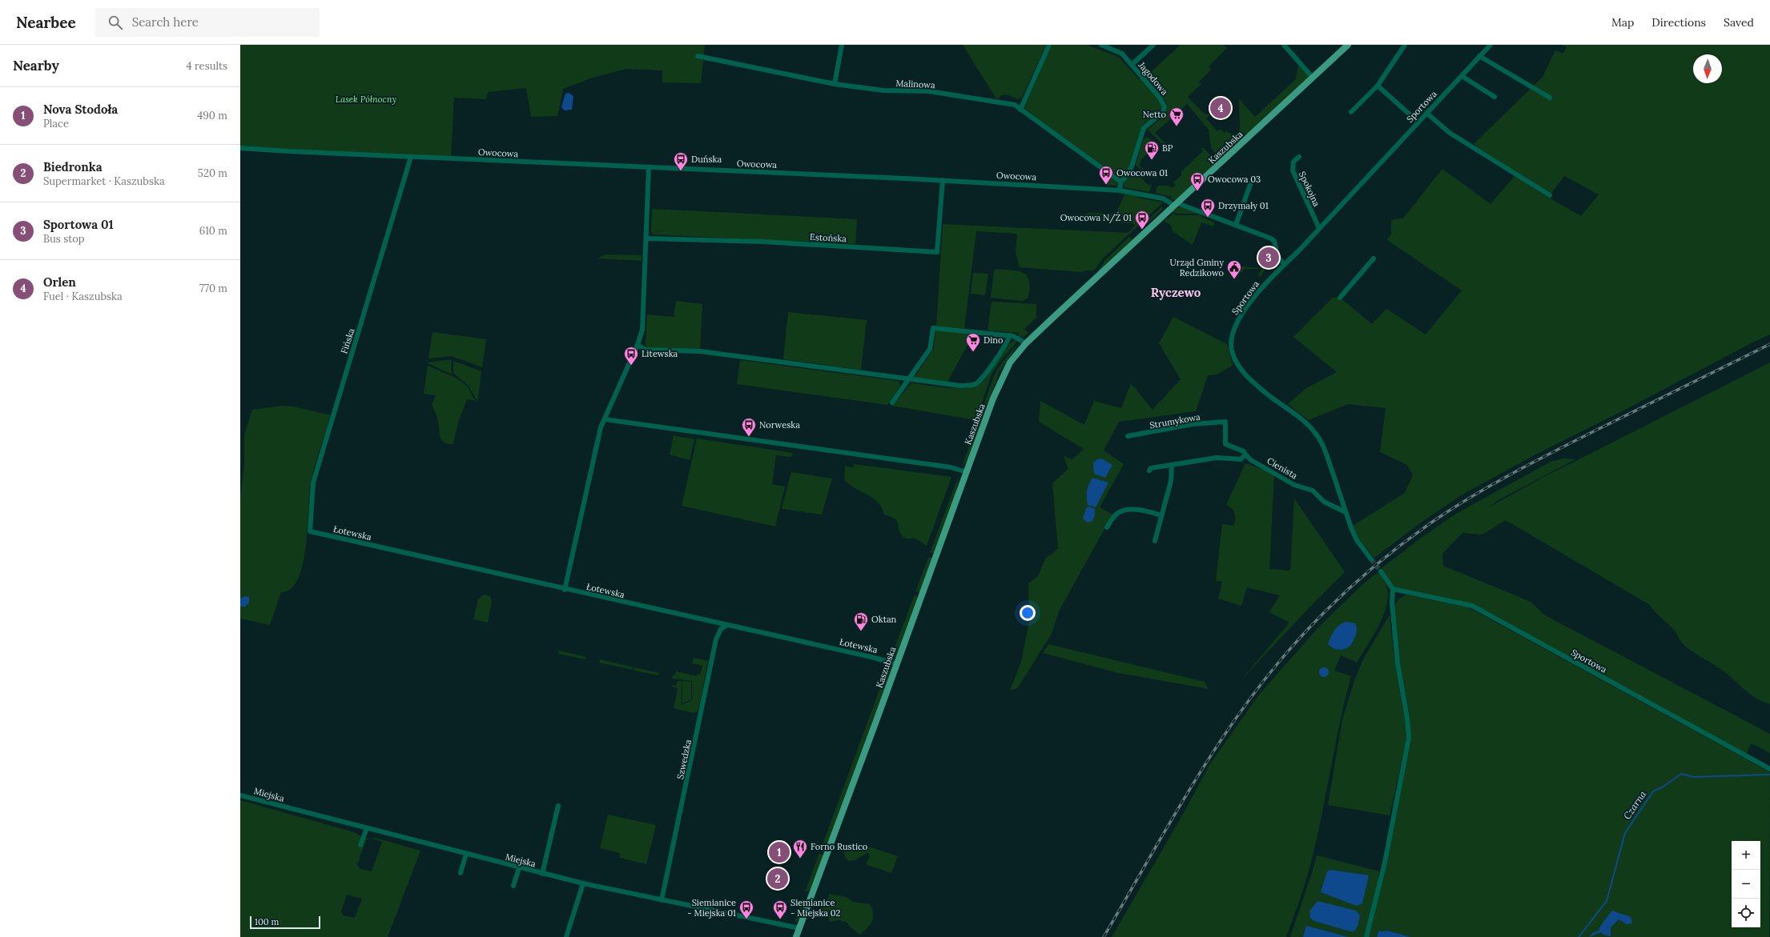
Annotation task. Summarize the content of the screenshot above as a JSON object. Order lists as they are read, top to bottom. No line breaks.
{"streets":{"main road":["Kaszubska"],"street":["Jagodowa","Malinowa","Sportowa","Owocowa","Spokojna","Estońska","Fińska","Strumykowa","Cienista","Łotewska","Szwedzka","Miejska"]},"crossings":[["Jagodowa","Malinowa"],["Sportowa","Owocowa"],["Sportowa","Spokojna"],["Sportowa","Cienista"],["Kaszubska","Owocowa"],["Kaszubska","Łotewska"],["Kaszubska","Miejska"],["Owocowa","Estońska"],["Owocowa","Fińska"],["Fińska","Łotewska"],["Strumykowa","Cienista"],["Łotewska","Szwedzka"],["Szwedzka","Miejska"]],"districts":["Ryczewo"],"water":["Czarna"],"parks":["Lasek Północny"],"places":{"supermarket":["Netto","Dino"],"fuel station":["BP","Oktan"],"bus stop":["Duńska","Owocowa 01","Owocowa 03","Drzymały 01","Owocowa N/Ż 01","Litewska","Norweska","Siemianice - Miejska 01","Siemianice - Miejska 02"],"public building":["Urząd Gminy Redzikowo"],"restaurant":["Forno Rustico"]},"scale_bar":"100 m","north":"bottom","page":{"header":"Nearbee","search":"Search here","nav":["Map","Directions","Saved"],"heading":["Nearby","4 results"],"list":[{"mark":"1","name":"Nova Stodoła","note":"Place","value":"490 m"},{"mark":"2","name":"Biedronka","note":"Supermarket · Kaszubska","value":"520 m"},{"mark":"3","name":"Sportowa 01","note":"Bus stop","value":"610 m"},{"mark":"4","name":"Orlen","note":"Fuel · Kaszubska","value":"770 m"}],"pins":["4","3","1","2"],"map_buttons":["+","−"],"scale":"100 m"}}
